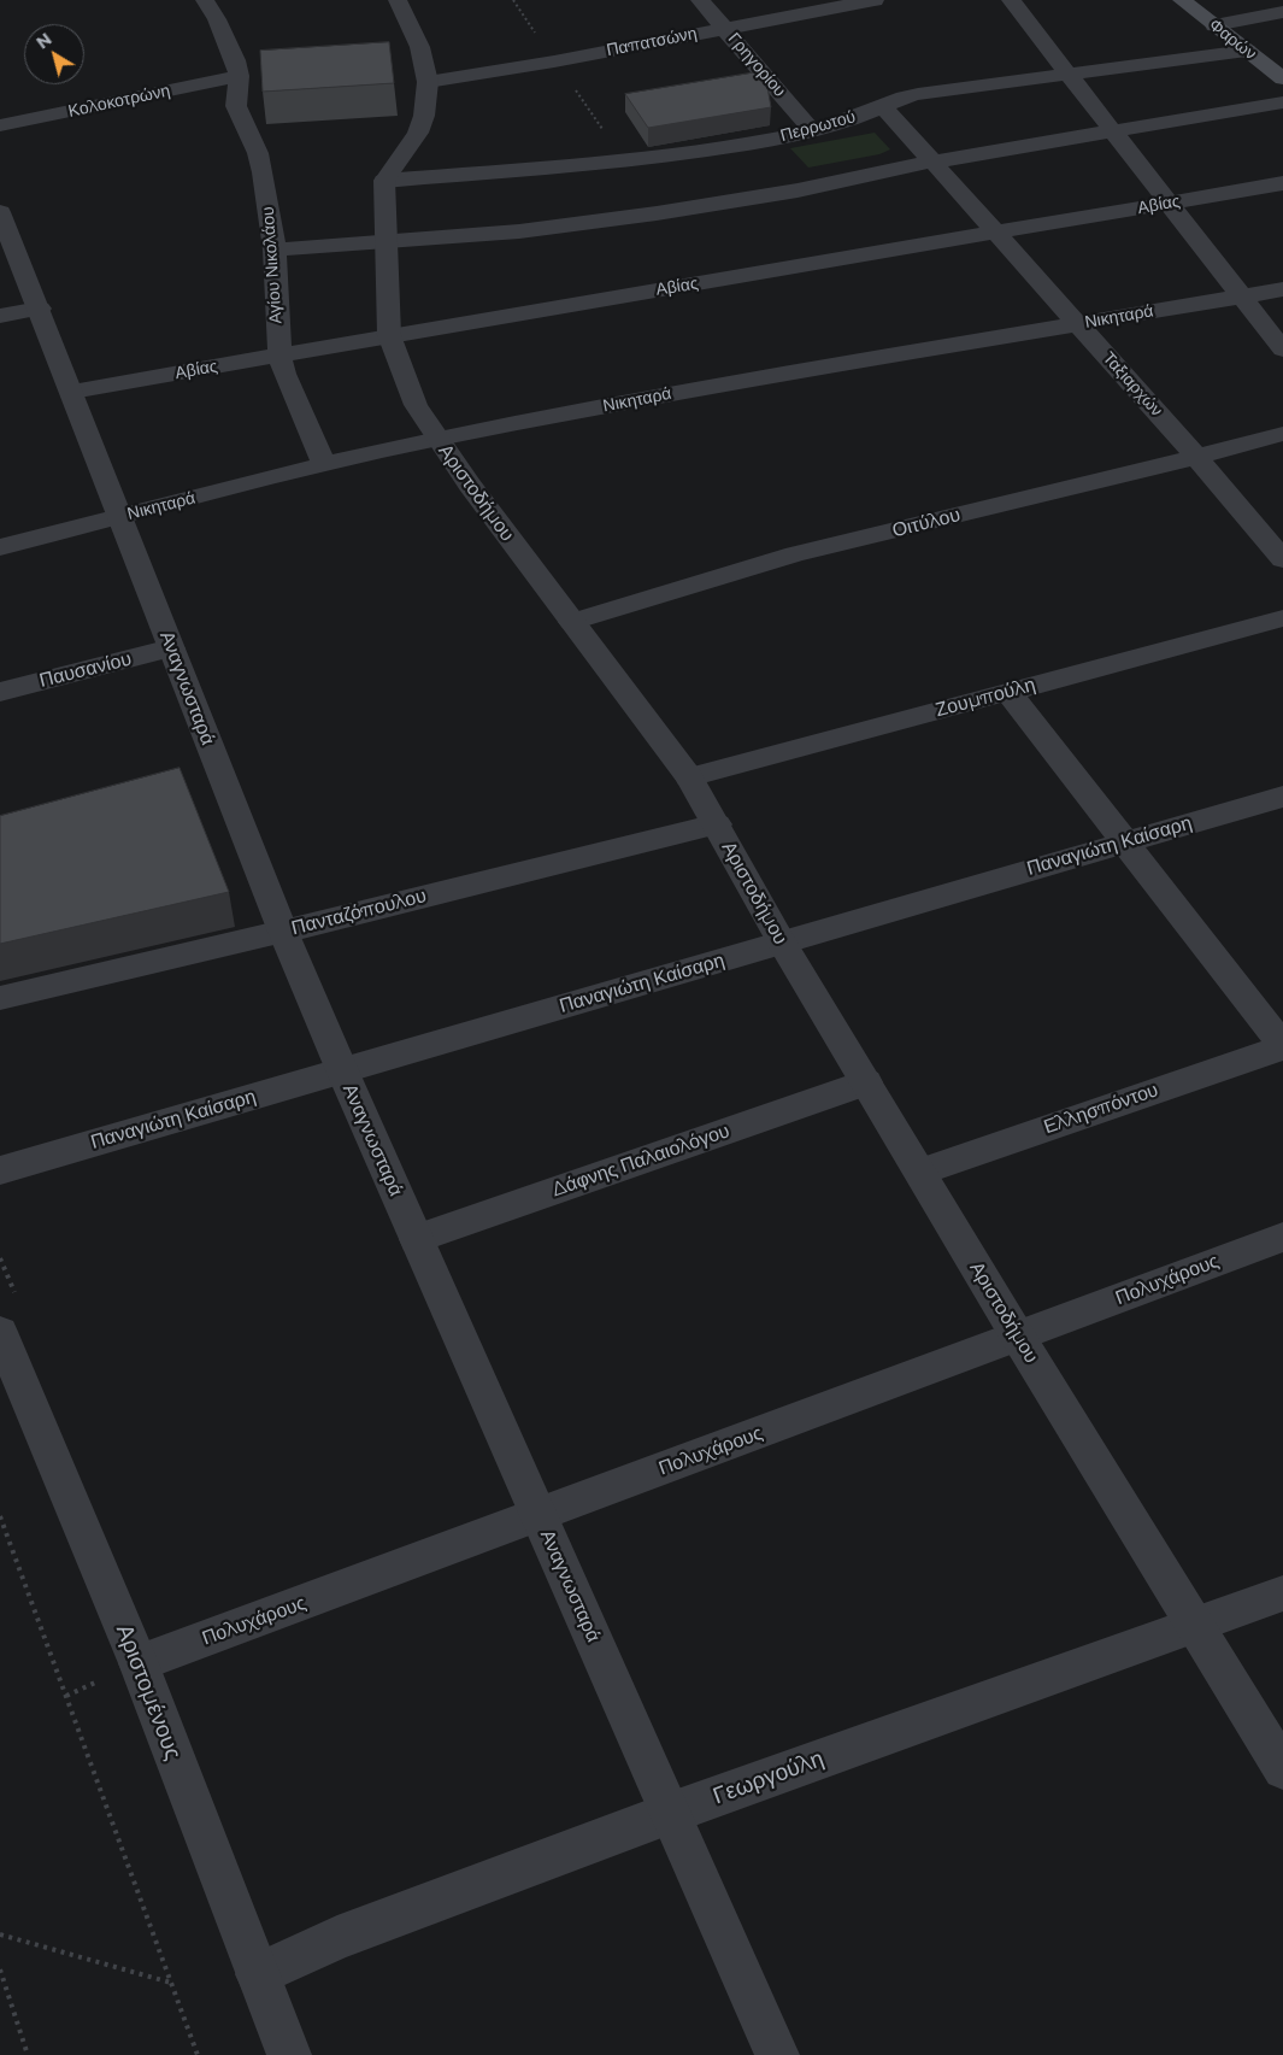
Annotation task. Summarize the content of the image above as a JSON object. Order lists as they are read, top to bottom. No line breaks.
{"streets":{"main road":["Φαρών"],"street":["Παπατσώνη","Γρηγορίου","Κολοκοτρώνη","Περρωτού","Αβίας","Αγίου Νικολάου","Νικηταρά","Ταξιαρχών","Αριστοδήμου","Οιτύλου","Παυσανίου","Αναγνωσταρά","Ζουμπούλη","Παναγιώτη Καίσαρη","Πανταζόπουλου","Ελλησπόντου","Δάφνης Παλαιολόγου","Πολυχάρους","Αριστομένους","Γεωργούλη"]},"crossings":[["Φαρών","Περρωτού"],["Παπατσώνη","Γρηγορίου"],["Γρηγορίου","Περρωτού"],["Κολοκοτρώνη","Αγίου Νικολάου"],["Περρωτού","Ταξιαρχών"],["Περρωτού","Αριστοδήμου"],["Αβίας","Αγίου Νικολάου"],["Αβίας","Ταξιαρχών"],["Αβίας","Αριστοδήμου"],["Αβίας","Αναγνωσταρά"],["Αγίου Νικολάου","Νικηταρά"],["Νικηταρά","Ταξιαρχών"],["Νικηταρά","Αριστοδήμου"],["Νικηταρά","Αναγνωσταρά"],["Ταξιαρχών","Οιτύλου"],["Αριστοδήμου","Οιτύλου"],["Αριστοδήμου","Ζουμπούλη"],["Αριστοδήμου","Παναγιώτη Καίσαρη"],["Αριστοδήμου","Πανταζόπουλου"],["Αριστοδήμου","Ελλησπόντου"],["Αριστοδήμου","Δάφνης Παλαιολόγου"],["Αριστοδήμου","Πολυχάρους"],["Αριστοδήμου","Γεωργούλη"],["Παυσανίου","Αναγνωσταρά"],["Αναγνωσταρά","Παναγιώτη Καίσαρη"],["Αναγνωσταρά","Πανταζόπουλου"],["Αναγνωσταρά","Δάφνης Παλαιολόγου"],["Αναγνωσταρά","Πολυχάρους"],["Αναγνωσταρά","Γεωργούλη"],["Πολυχάρους","Αριστομένους"],["Αριστομένους","Γεωργούλη"]],"north":"top left"}
